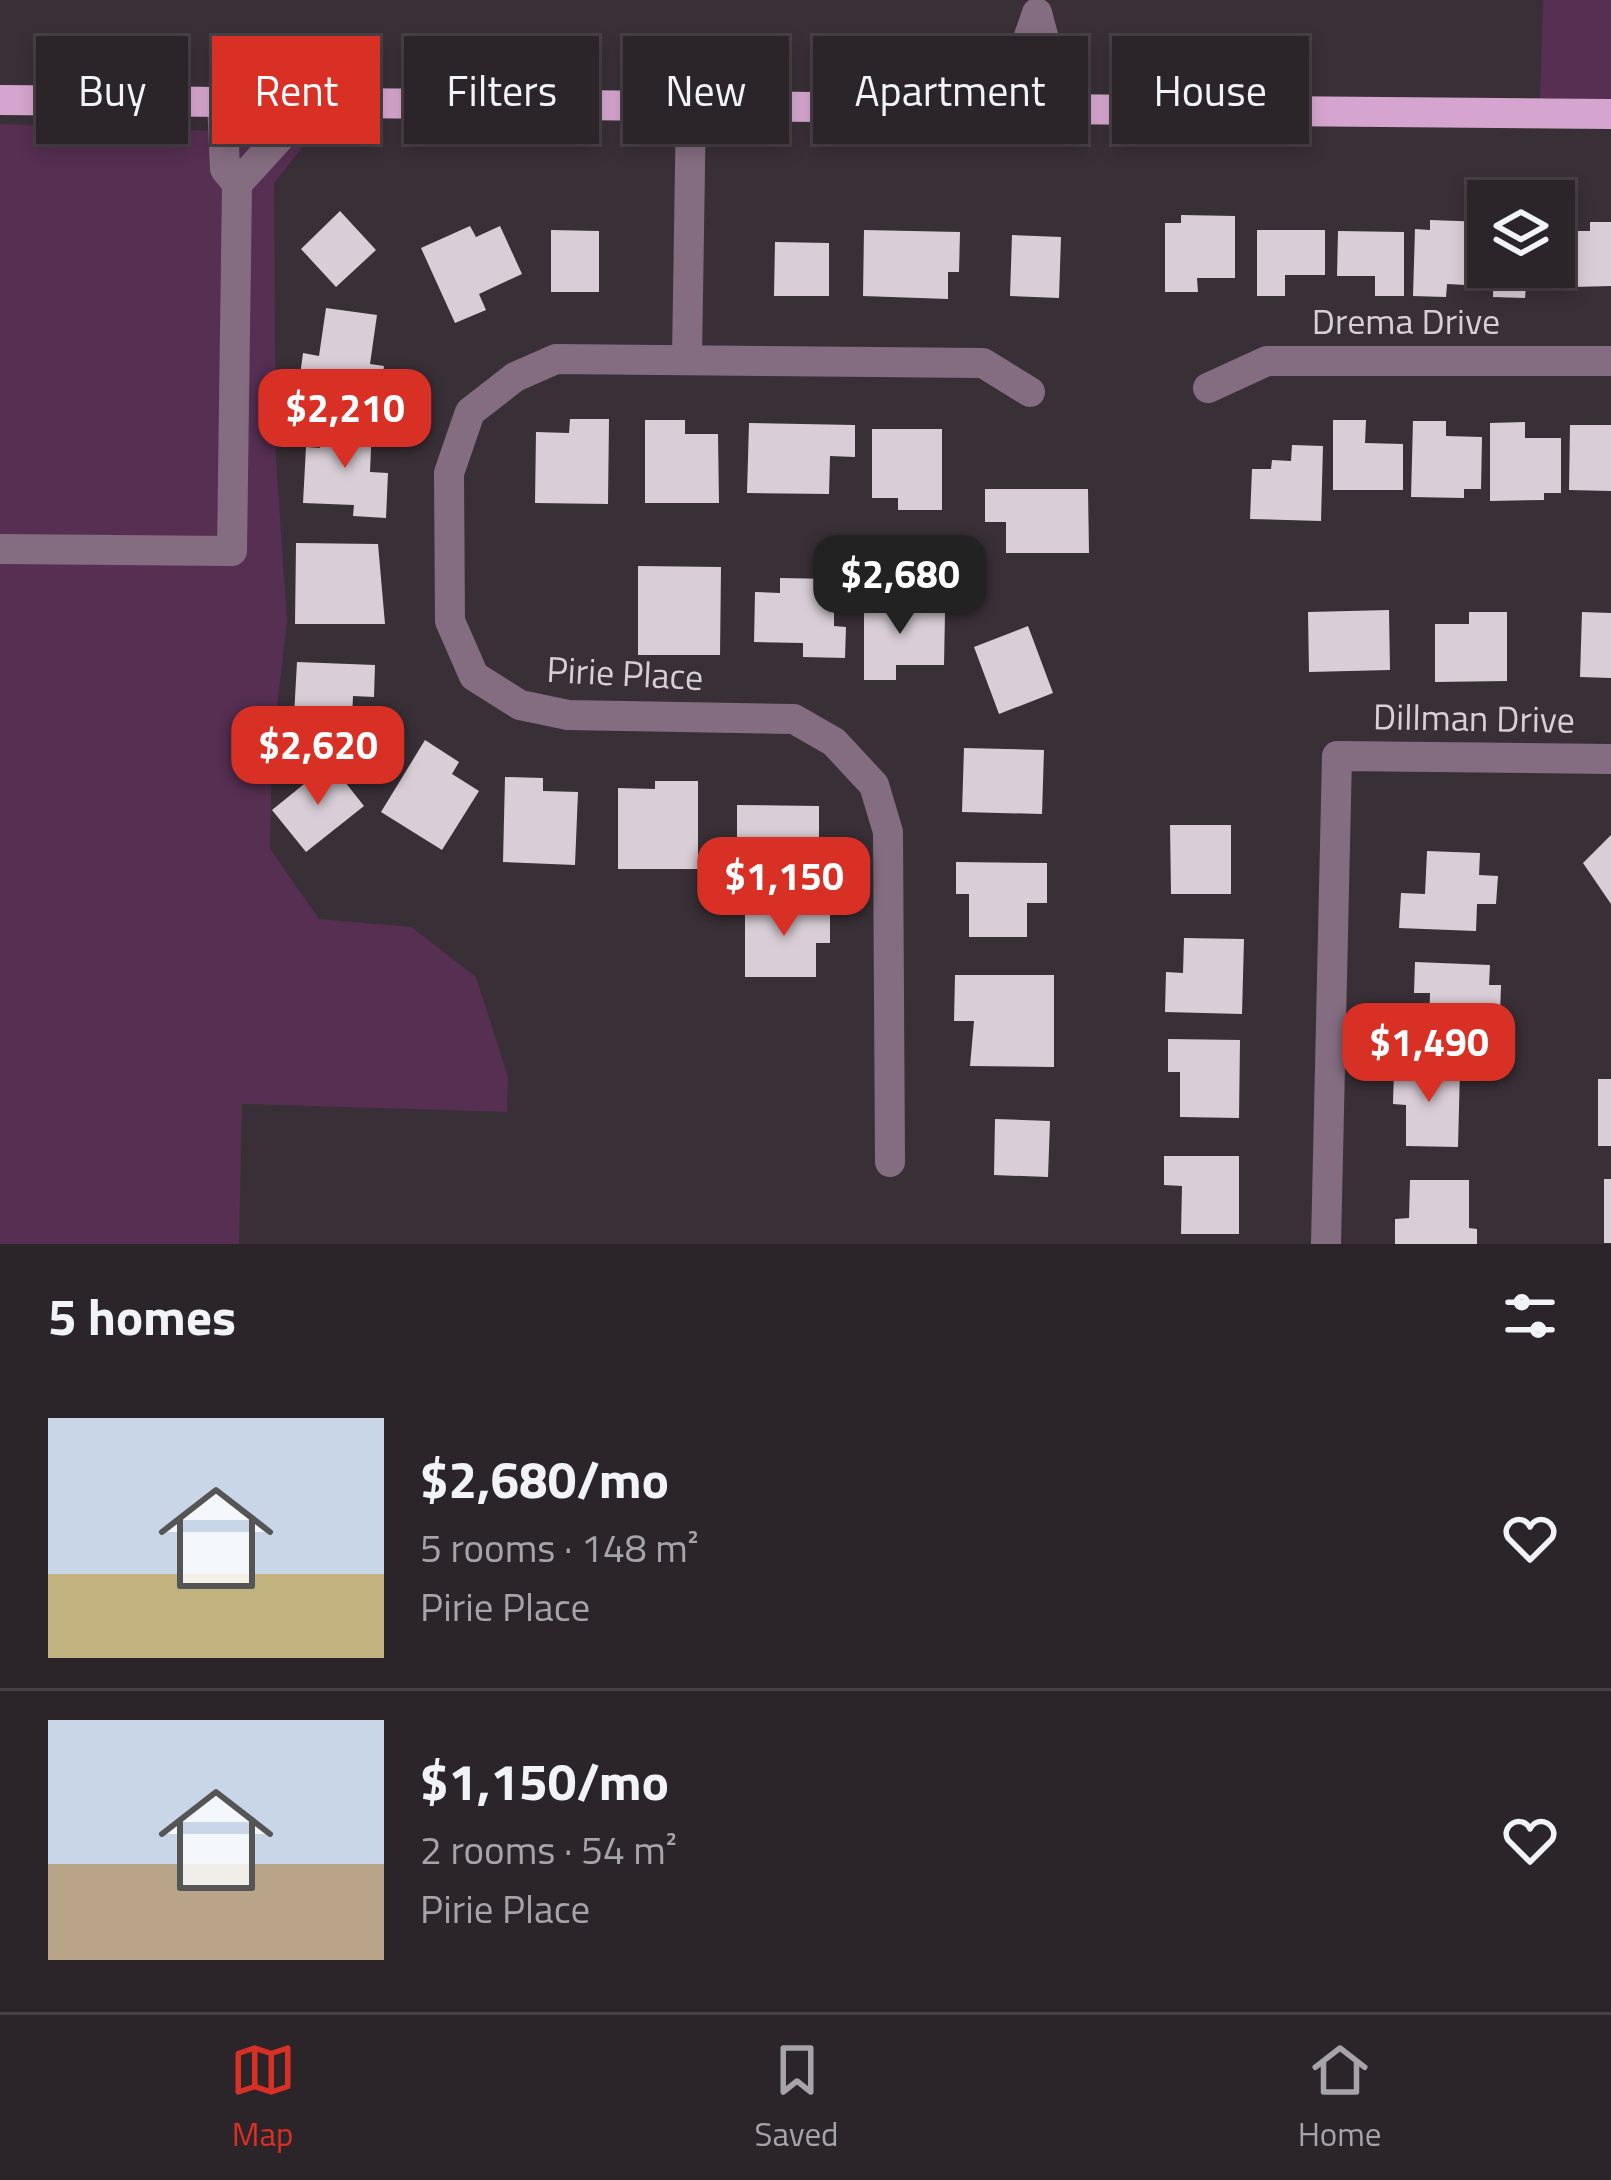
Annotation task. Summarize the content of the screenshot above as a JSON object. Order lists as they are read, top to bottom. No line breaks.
{"streets":{"street":["Drema Drive","Pirie Place","Dillman Drive"]},"page":{"chip":["Buy","Rent","Filters","New","Apartment","House"],"price":["$2,210","$2,680","$2,620","$1,150","$1,490"],"heading":"5 homes","list":[{"name":"$2,680/mo","note":"5 rooms · 148 m² · Pirie Place"},{"name":"$1,150/mo","note":"2 rooms · 54 m² · Pirie Place"}],"tabs":["Map","Saved","Home"]}}
